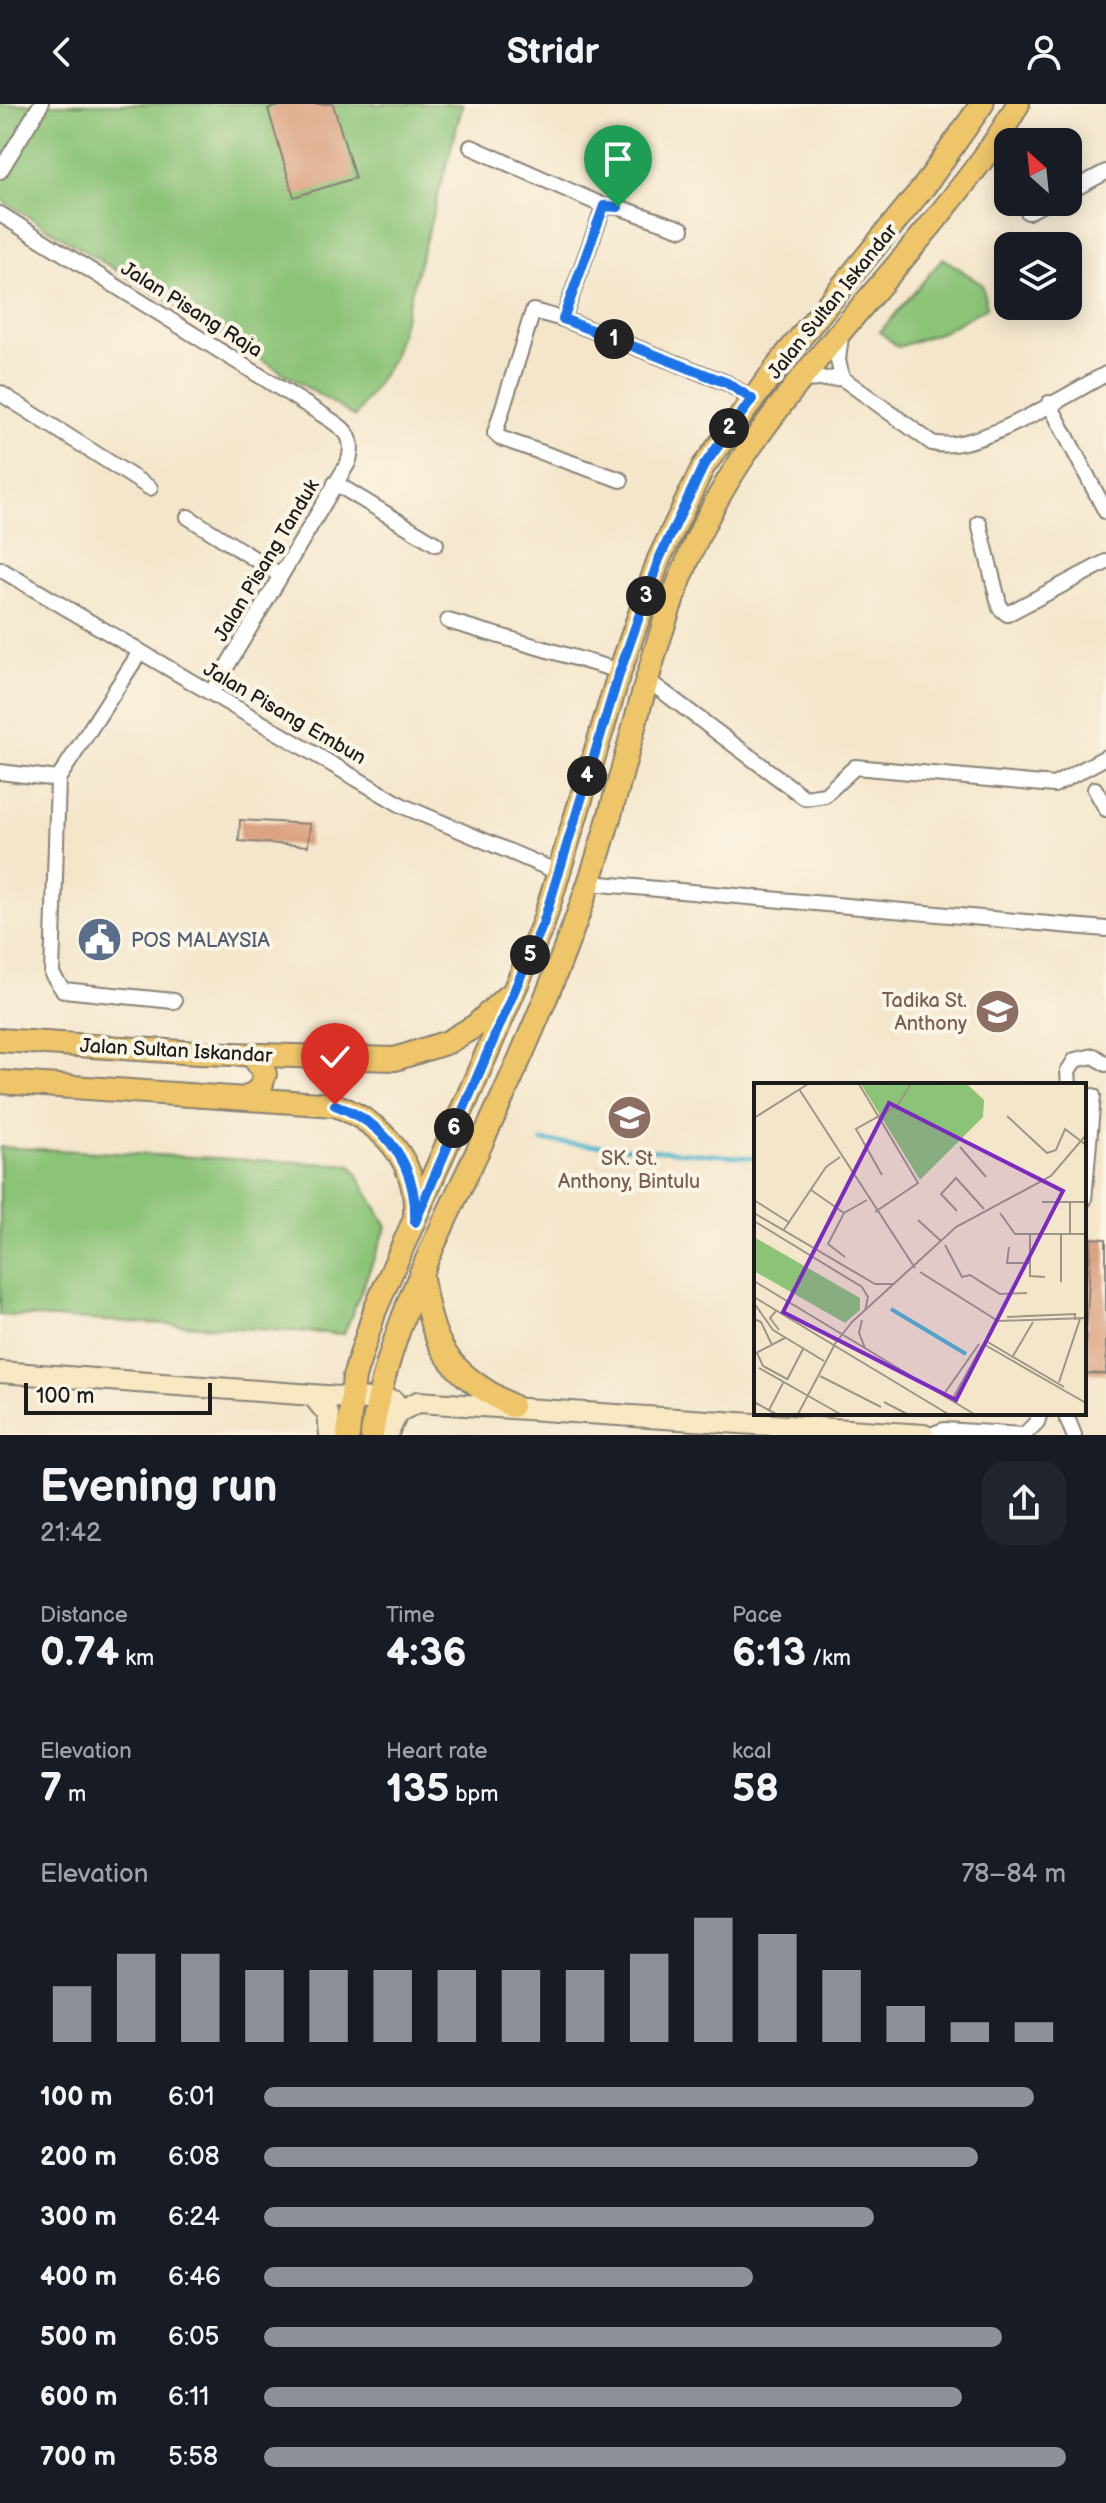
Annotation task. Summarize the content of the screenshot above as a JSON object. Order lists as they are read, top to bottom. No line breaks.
{"streets":{"main road":["Jalan Sultan Iskandar"],"street":["Jalan Pisang Raja","Jalan Pisang Tanduk","Jalan Pisang Embun"]},"crossings":[["Jalan Sultan Iskandar","Jalan Pisang Embun"],["Jalan Pisang Raja","Jalan Pisang Tanduk"],["Jalan Pisang Tanduk","Jalan Pisang Embun"]],"places":{"public building":["POS MALAYSIA"],"school or university":["Tadika St. Anthony","SK. St. Anthony, Bintulu"]},"scale_bar":"100 m","north":"top left","page":{"header":"Stridr","pins":["1","2","3","4","5","6"],"scale":"100 m","heading":["Evening run","21:42"],"stats":[["Distance","0.74 km"],["Time","4:36"],["Pace","6:13 /km"],["Elevation","7 m"],["Heart rate","135 bpm"],["kcal","58"]],"chart":["Elevation","78–84 m"],"list":[{"name":"100 m","note":"6:01"},{"name":"200 m","note":"6:08"},{"name":"300 m","note":"6:24"},{"name":"400 m","note":"6:46"},{"name":"500 m","note":"6:05"},{"name":"600 m","note":"6:11"},{"name":"700 m","note":"5:58"}]}}
